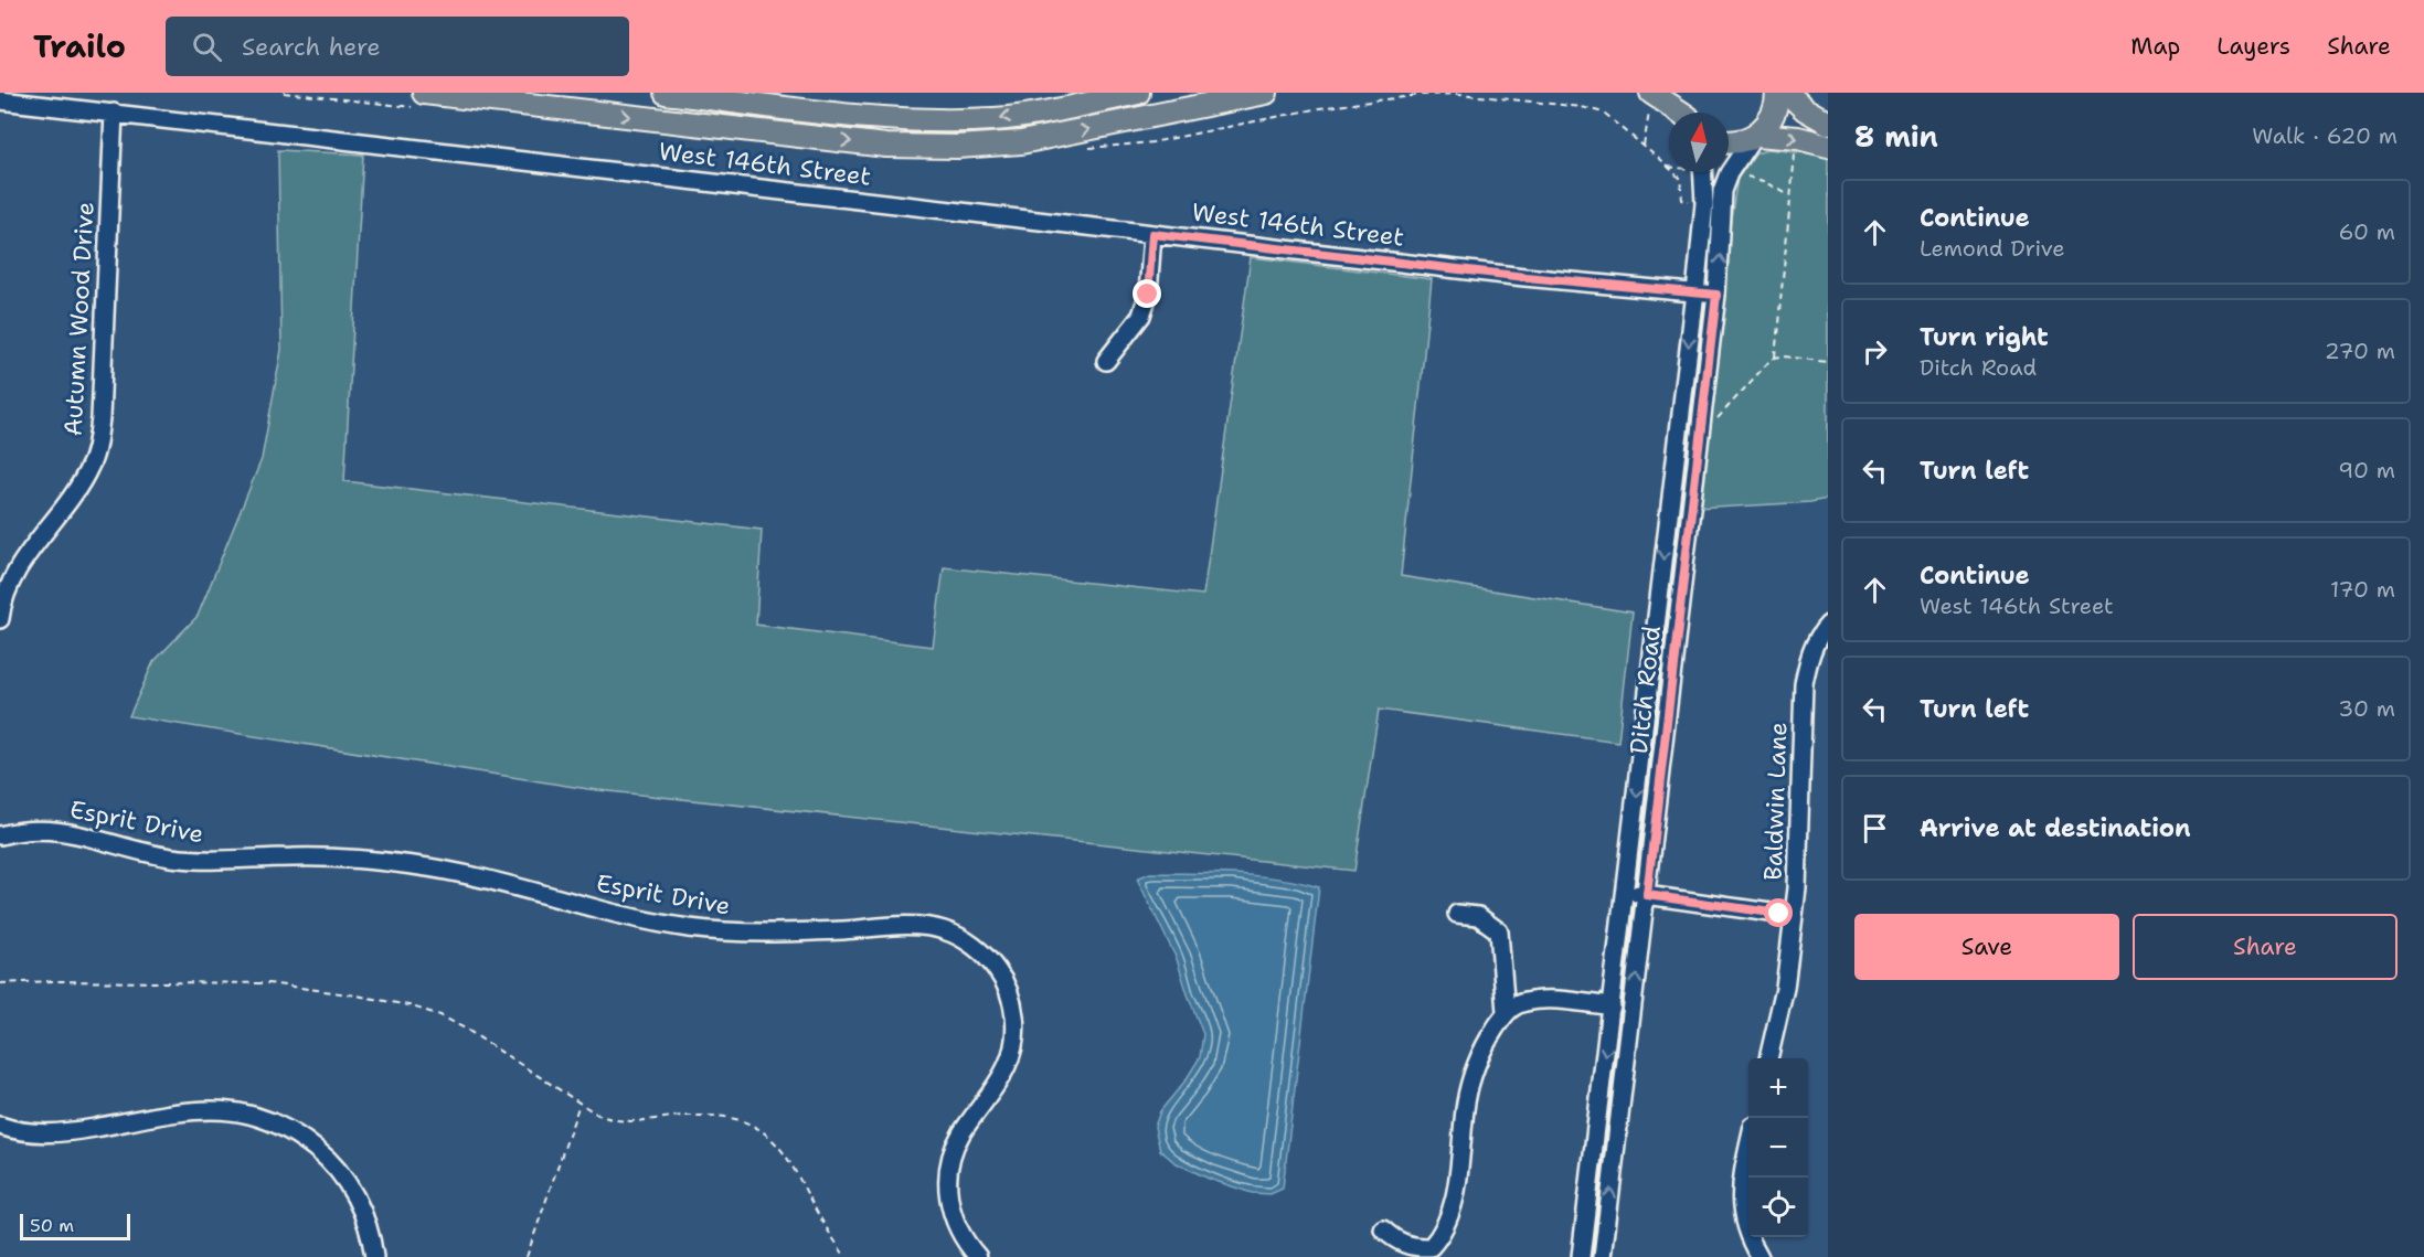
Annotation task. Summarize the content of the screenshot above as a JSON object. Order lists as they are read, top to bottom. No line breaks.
{"streets":{"main road":["West 146th Street"],"street":["Autumn Wood Drive","Ditch Road","Baldwin Lane","Esprit Drive"]},"crossings":[["West 146th Street","Autumn Wood Drive"],["West 146th Street","Ditch Road"]],"scale_bar":"50 m","north":"top","page":{"header":"Trailo","search":"Search here","nav":["Map","Layers","Share"],"heading":["8 min","Walk · 620 m"],"list":[["Continue","Lemond Drive","60 m"],["Turn right","Ditch Road","270 m"],["Turn left","90 m"],["Continue","West 146th Street","170 m"],["Turn left","30 m"],"Arrive at destination"],"buttons":["Save","Share"],"map_buttons":["+","−"],"scale":"50 m"}}
